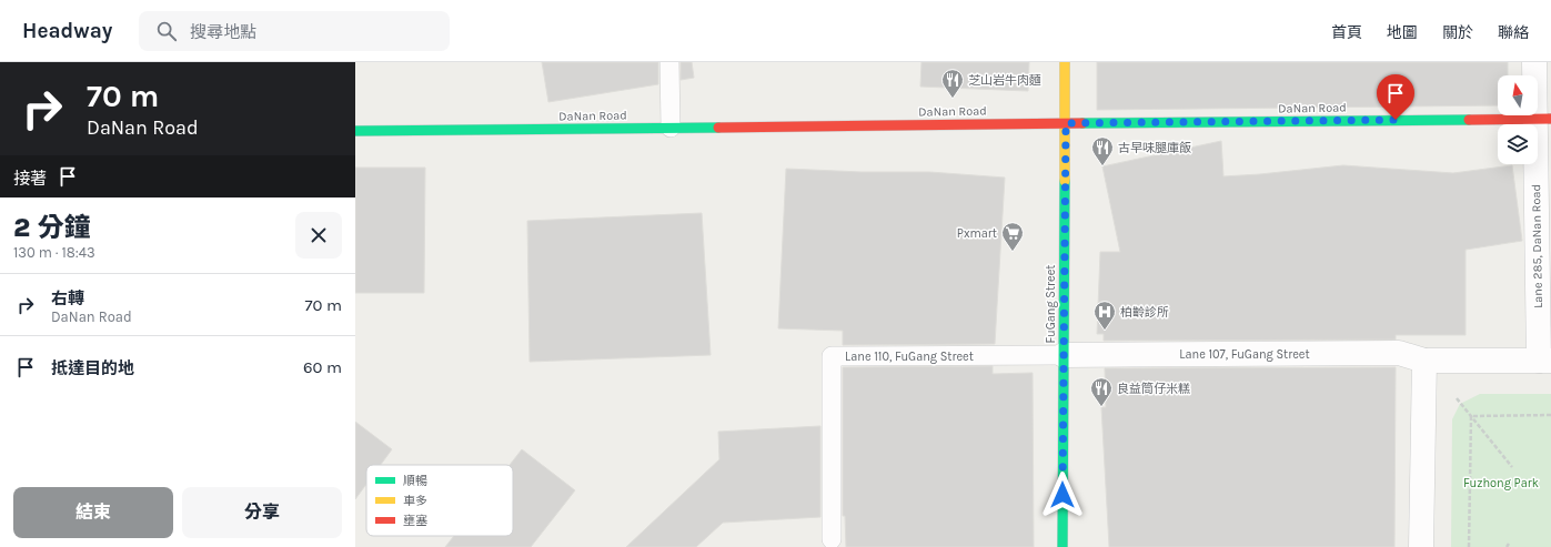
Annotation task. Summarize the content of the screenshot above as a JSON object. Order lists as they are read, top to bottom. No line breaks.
{"streets":{"street":["DaNan Road","Lane 285, DaNan Road","FuGang Street","Lane 107, FuGang Street"],"lane":["Lane 110, FuGang Street"]},"crossings":[["DaNan Road","Lane 285, DaNan Road"],["DaNan Road","FuGang Street"],["Lane 285, DaNan Road","Lane 107, FuGang Street"],["FuGang Street","Lane 107, FuGang Street"],["FuGang Street","Lane 110, FuGang Street"],["Lane 107, FuGang Street","Lane 110, FuGang Street"]],"parks":["Fuzhong Park"],"places":{"restaurant":["芝山岩牛肉麵","古早味腿庫飯","良益筒仔米糕"],"supermarket":["Pxmart"],"hospital":["柏齡診所"]},"legend":["順暢","車多","壅塞"],"north":"top","page":{"header":"Headway","search":"搜尋地點","nav":["首頁","地圖","關於","聯絡"],"turn":["70 m","DaNan Road"],"then":"接著","heading":["2 分鐘","130 m · 18:43"],"list":[{"name":"右轉","note":"DaNan Road","value":"70 m"},{"name":"抵達目的地","value":"60 m"}],"buttons":["結束","分享"]}}
